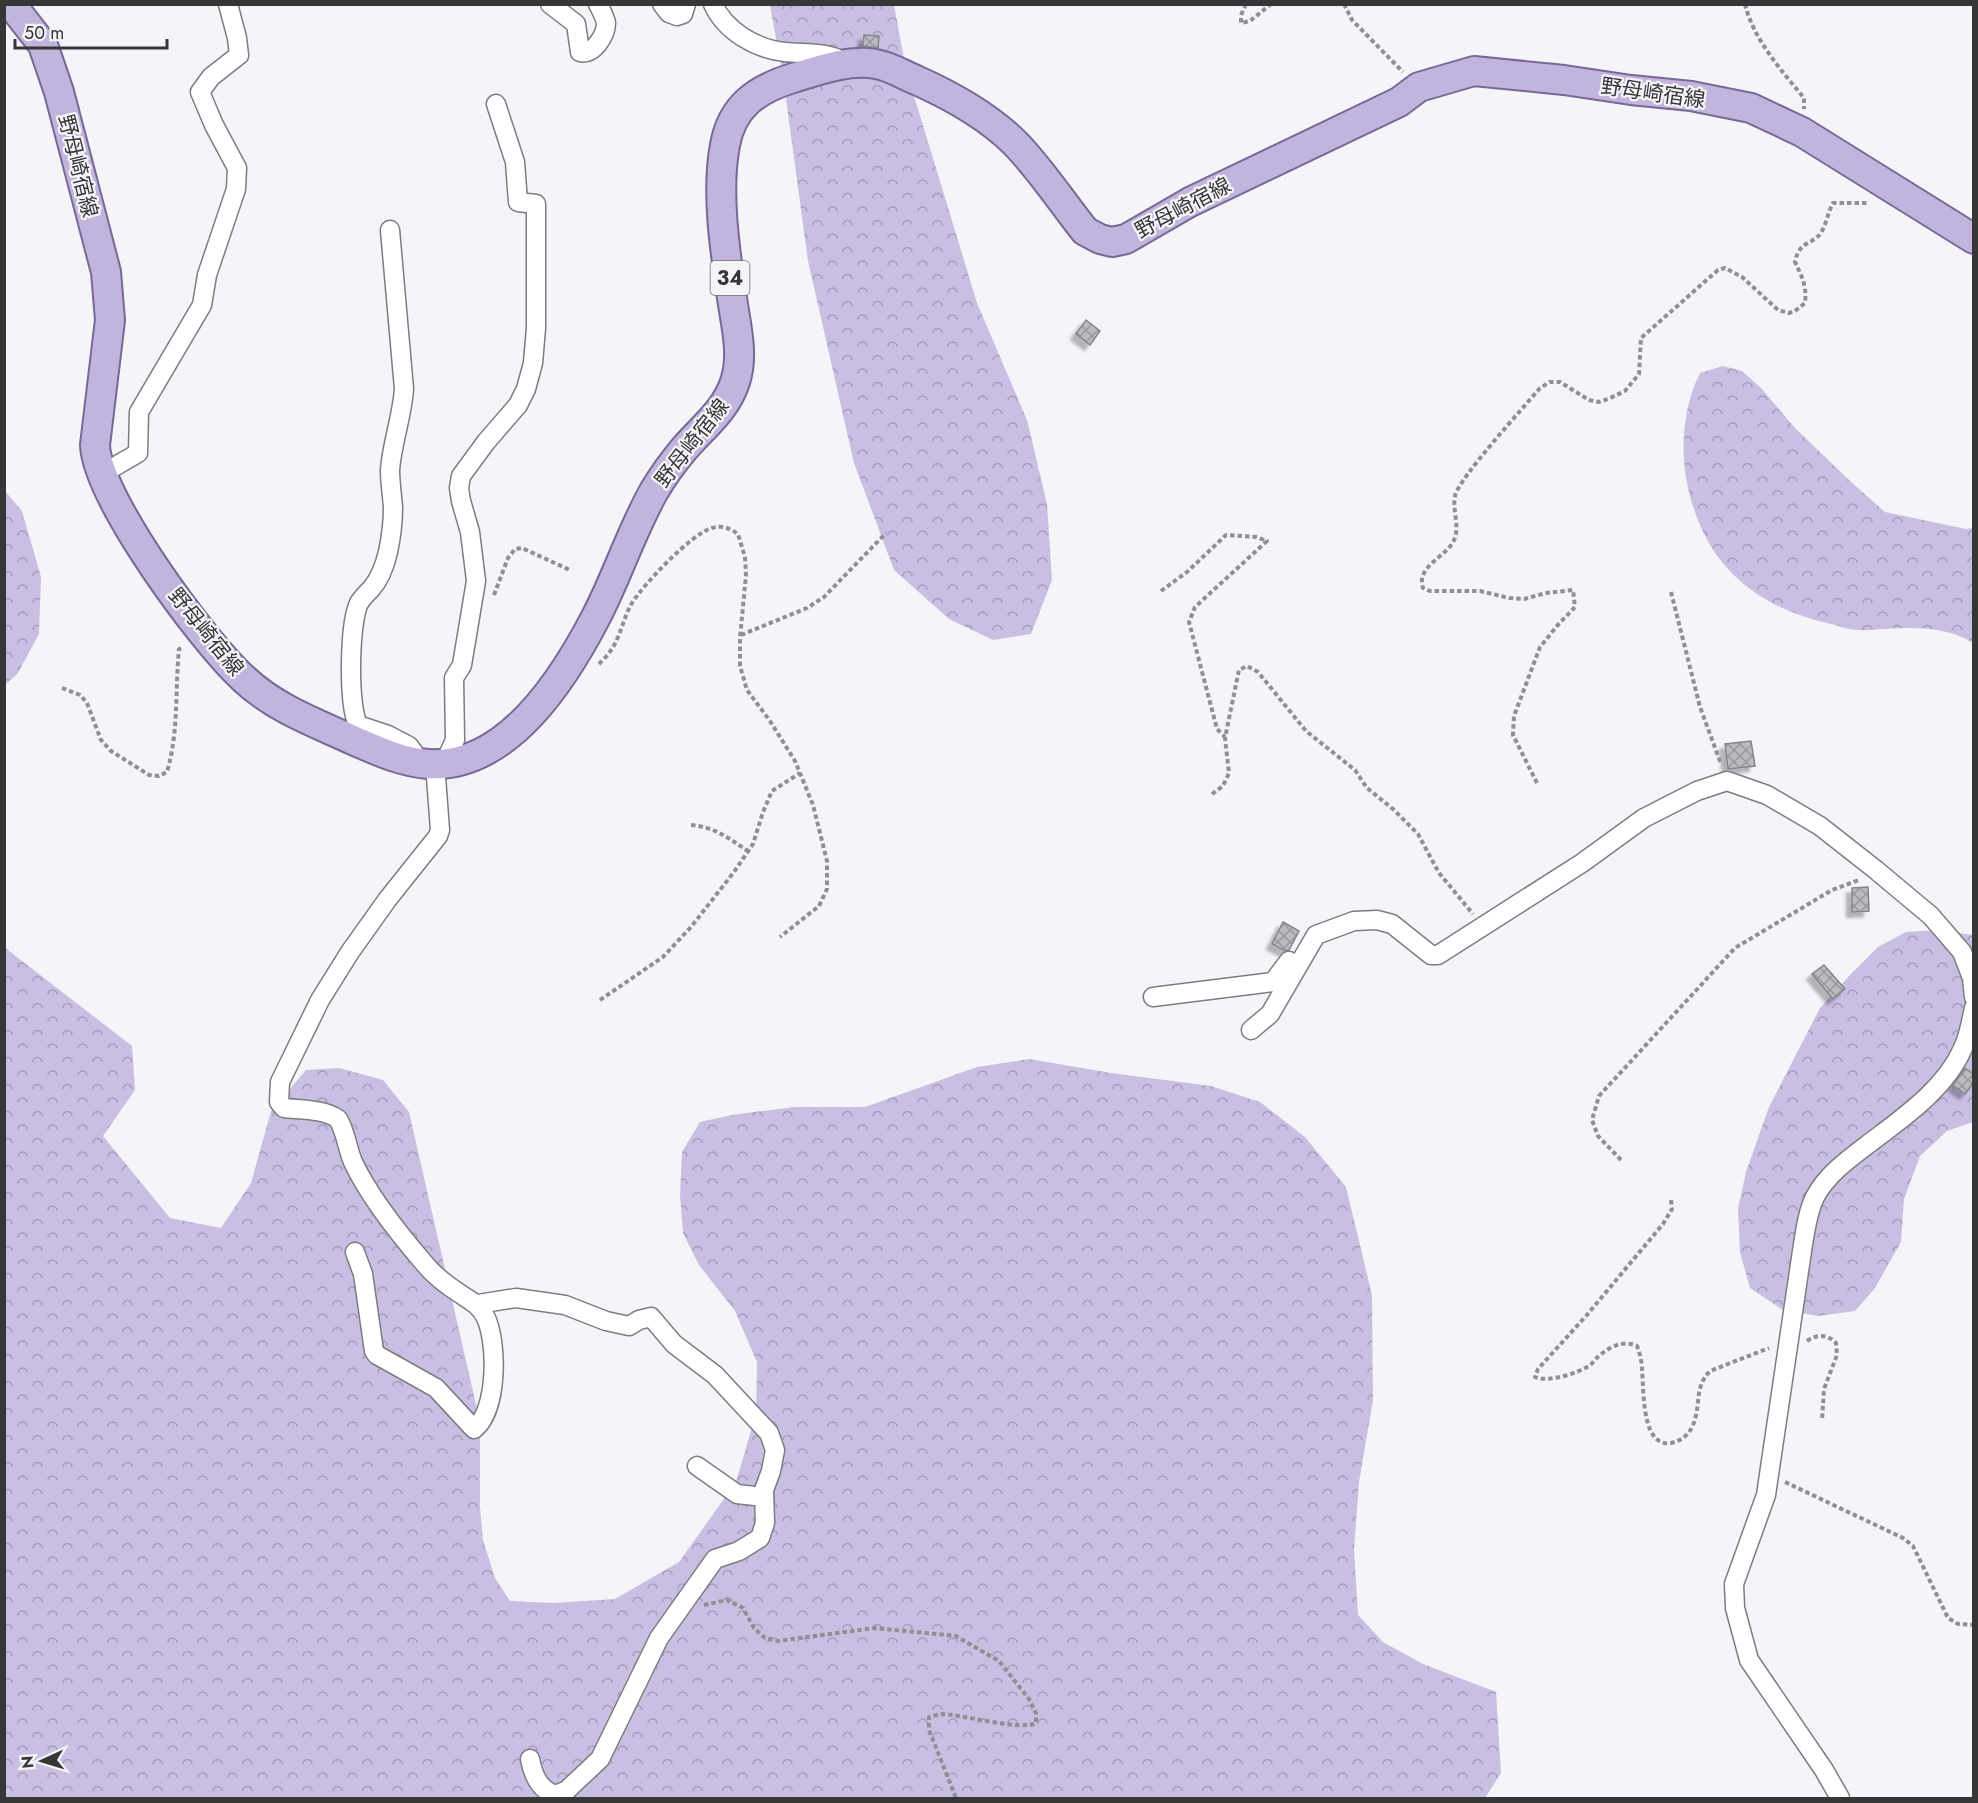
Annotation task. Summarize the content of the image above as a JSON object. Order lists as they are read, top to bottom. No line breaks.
{"streets":{"main road":["野母崎宿線","34"]},"scale_bar":"50 m","north":"left"}
